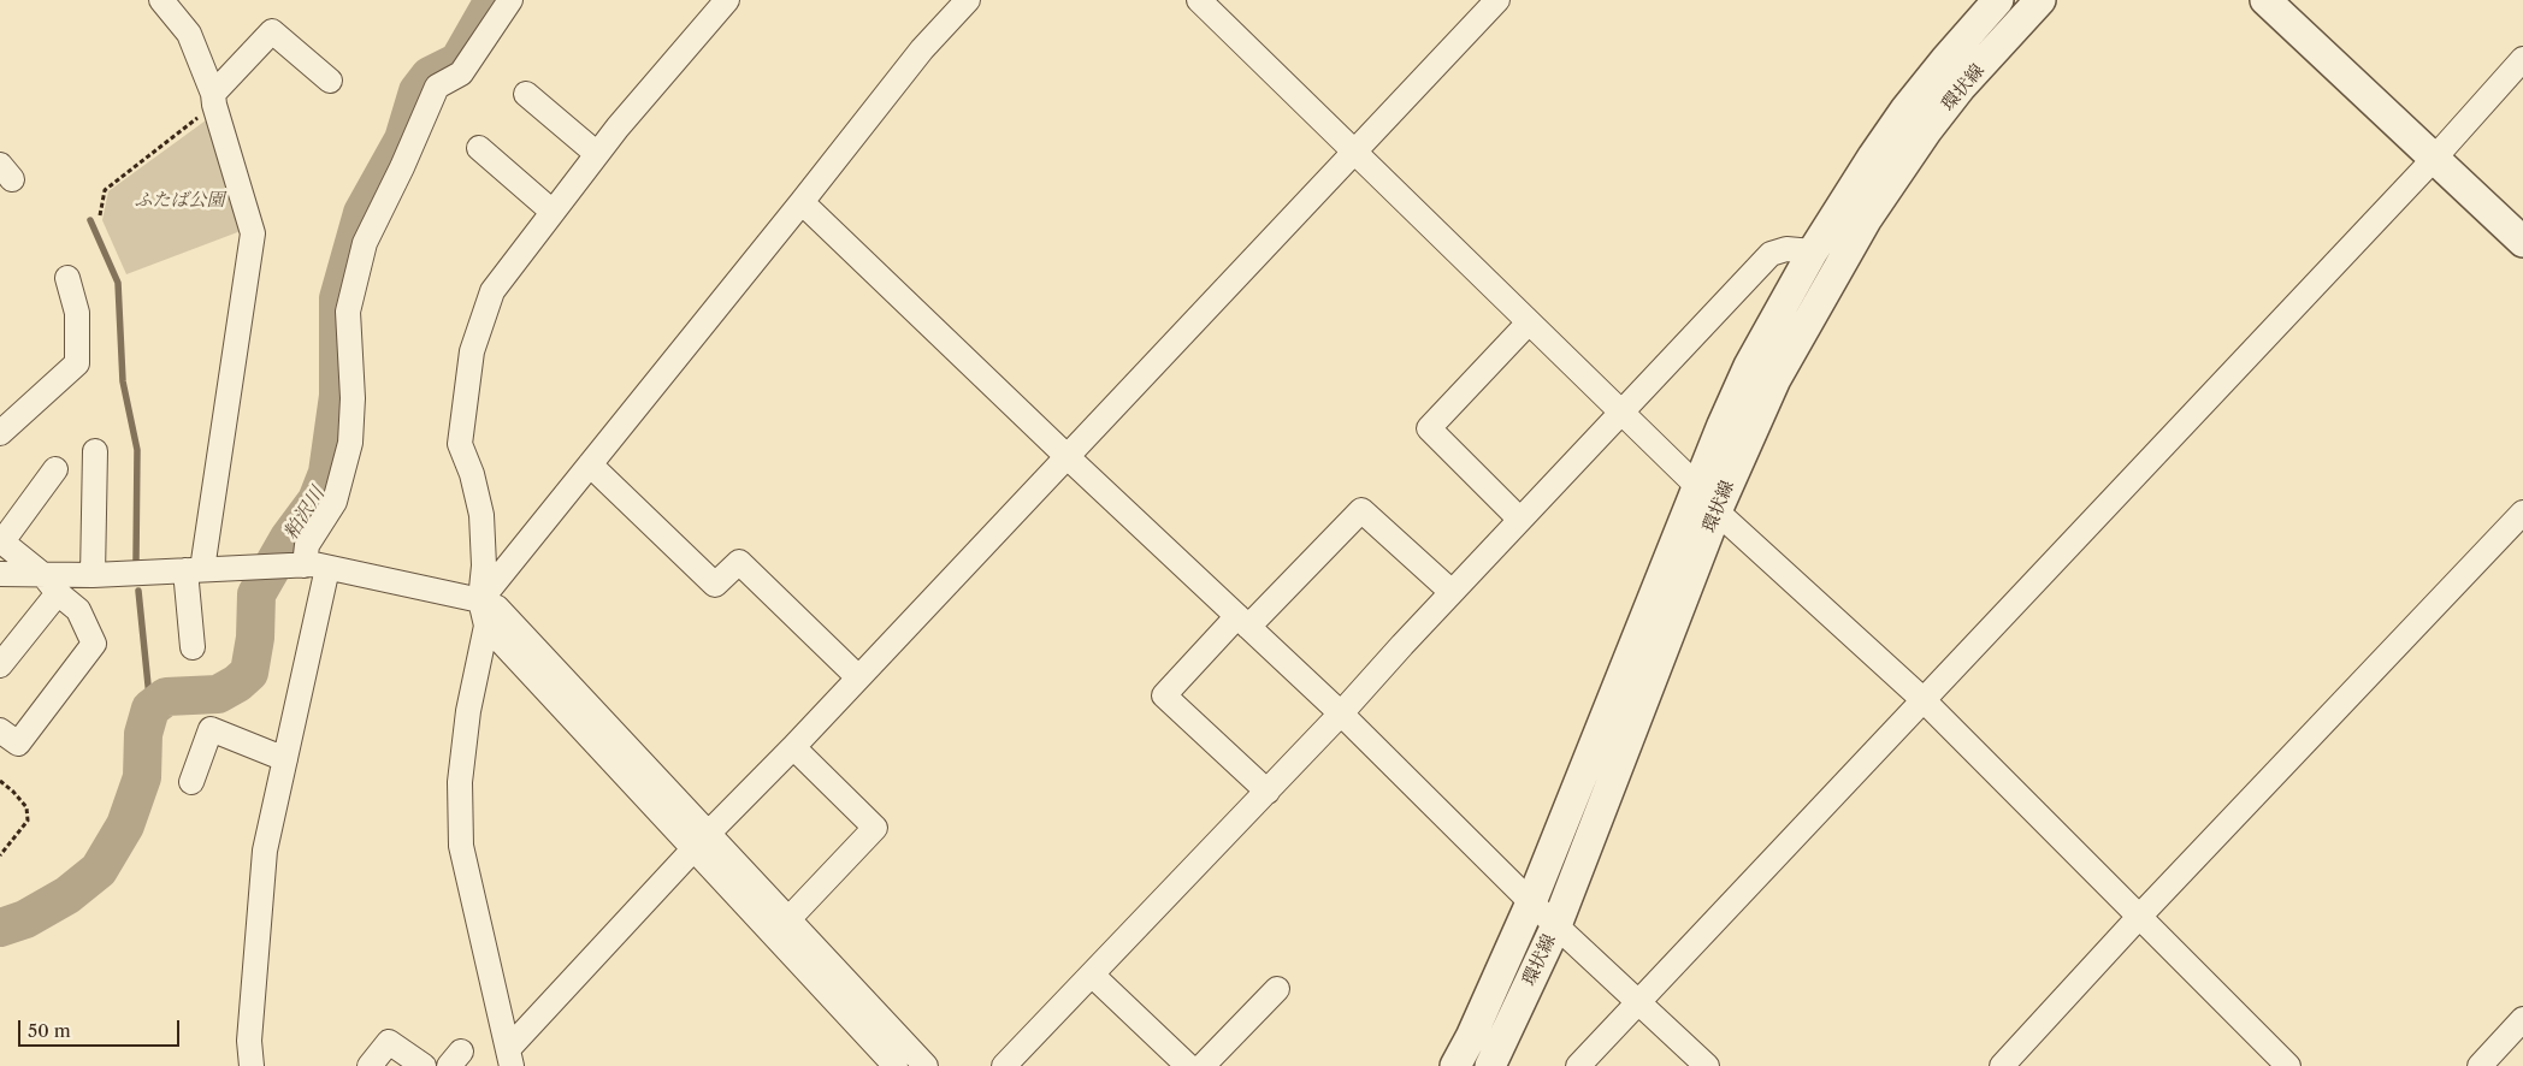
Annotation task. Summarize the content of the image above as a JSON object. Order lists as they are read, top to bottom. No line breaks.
{"streets":{"street":["環状線"]},"water":["粕沢川"],"parks":["ふたば公園"],"scale_bar":"50 m"}
